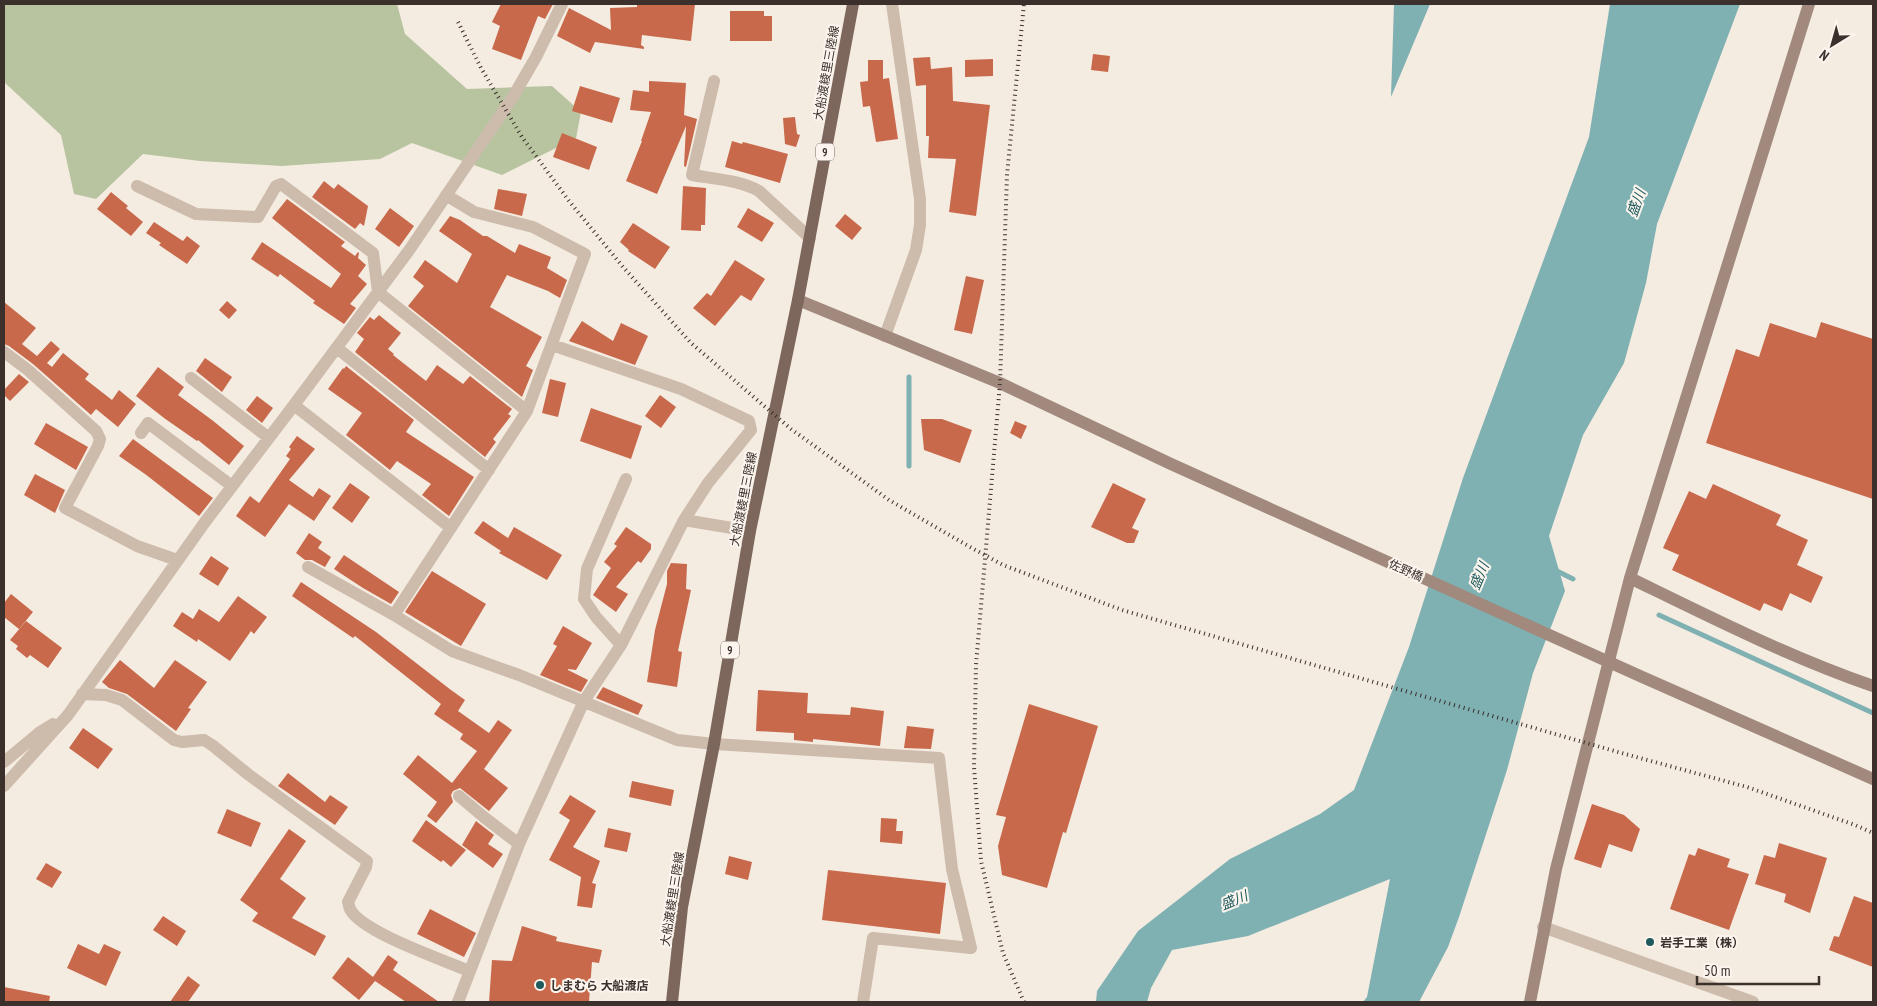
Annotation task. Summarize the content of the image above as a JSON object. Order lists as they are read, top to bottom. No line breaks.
{"streets":{"main road":["大船渡綾里三陸線","9"],"street":["佐野橋"]},"crossings":[["大船渡綾里三陸線","佐野橋"]],"water":["盛川"],"places":["岩手工業（株）","しまむら 大船渡店"],"scale_bar":"50 m","north":"bottom left"}
